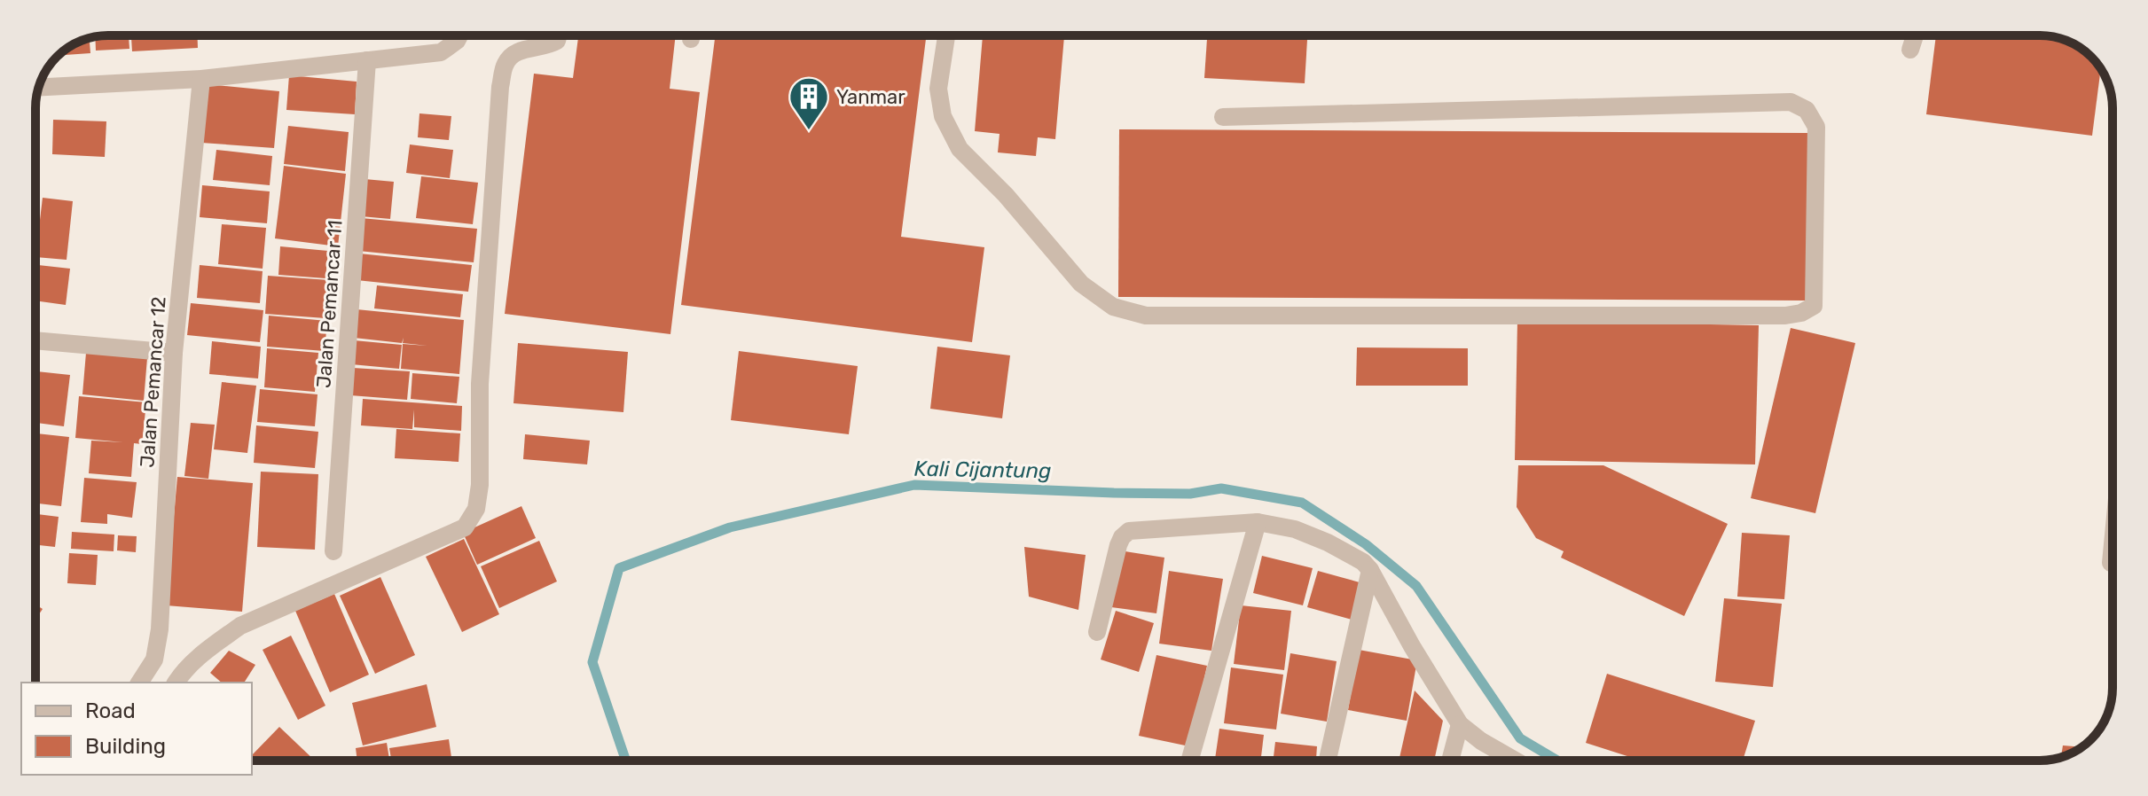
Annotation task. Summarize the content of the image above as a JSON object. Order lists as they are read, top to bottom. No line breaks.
{"streets":{"street":["Jalan Pemancar 11","Jalan Pemancar 12"]},"water":["Kali Cijantung"],"places":{"building":["Yanmar"]},"legend":["Road","Building"]}
